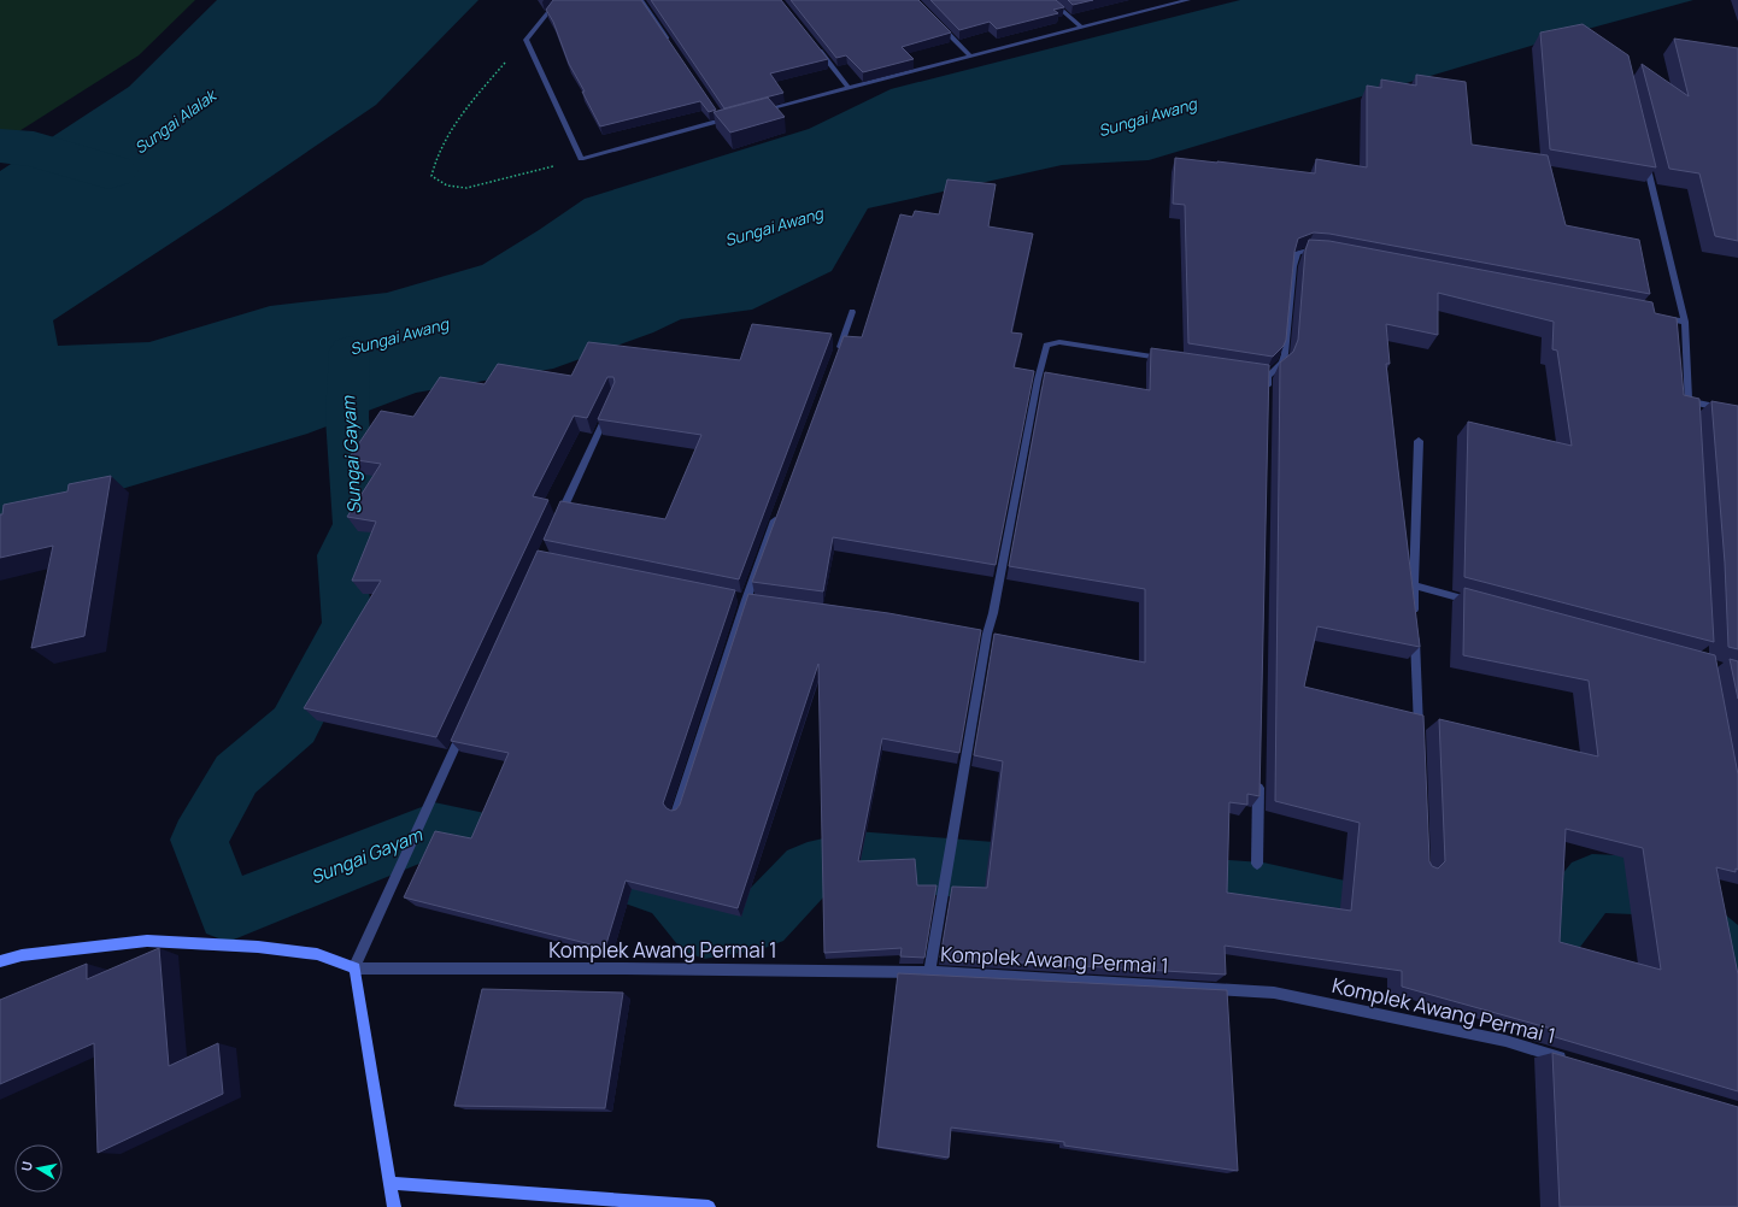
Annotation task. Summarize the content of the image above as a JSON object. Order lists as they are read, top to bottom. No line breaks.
{"streets":{"street":["Komplek Awang Permai 1"]},"water":["Sungai Awang","Sungai Alalak","Sungai Gayam"],"north":"left"}
